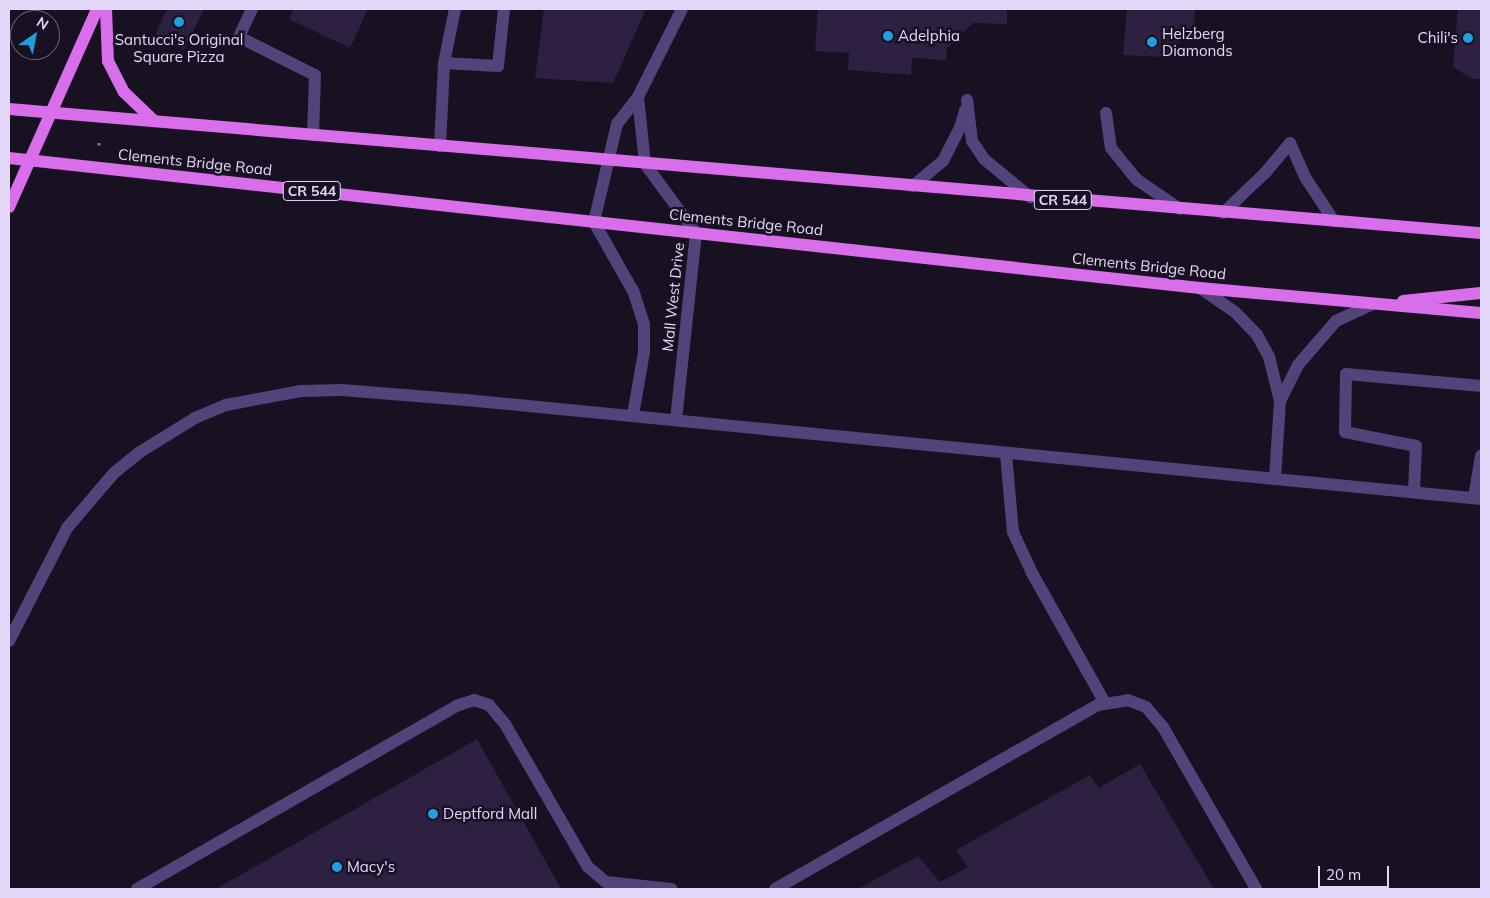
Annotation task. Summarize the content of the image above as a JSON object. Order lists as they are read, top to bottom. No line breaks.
{"streets":{"main road":["Clements Bridge Road","CR 544"],"lane":["Mall West Drive"]},"crossings":[["Clements Bridge Road","Mall West Drive"],["CR 544","Mall West Drive"]],"places":["Santucci's Original Square Pizza","Adelphia","Chili's","Helzberg Diamonds","Deptford Mall","Macy's"],"scale_bar":"20 m","north":"top right"}
